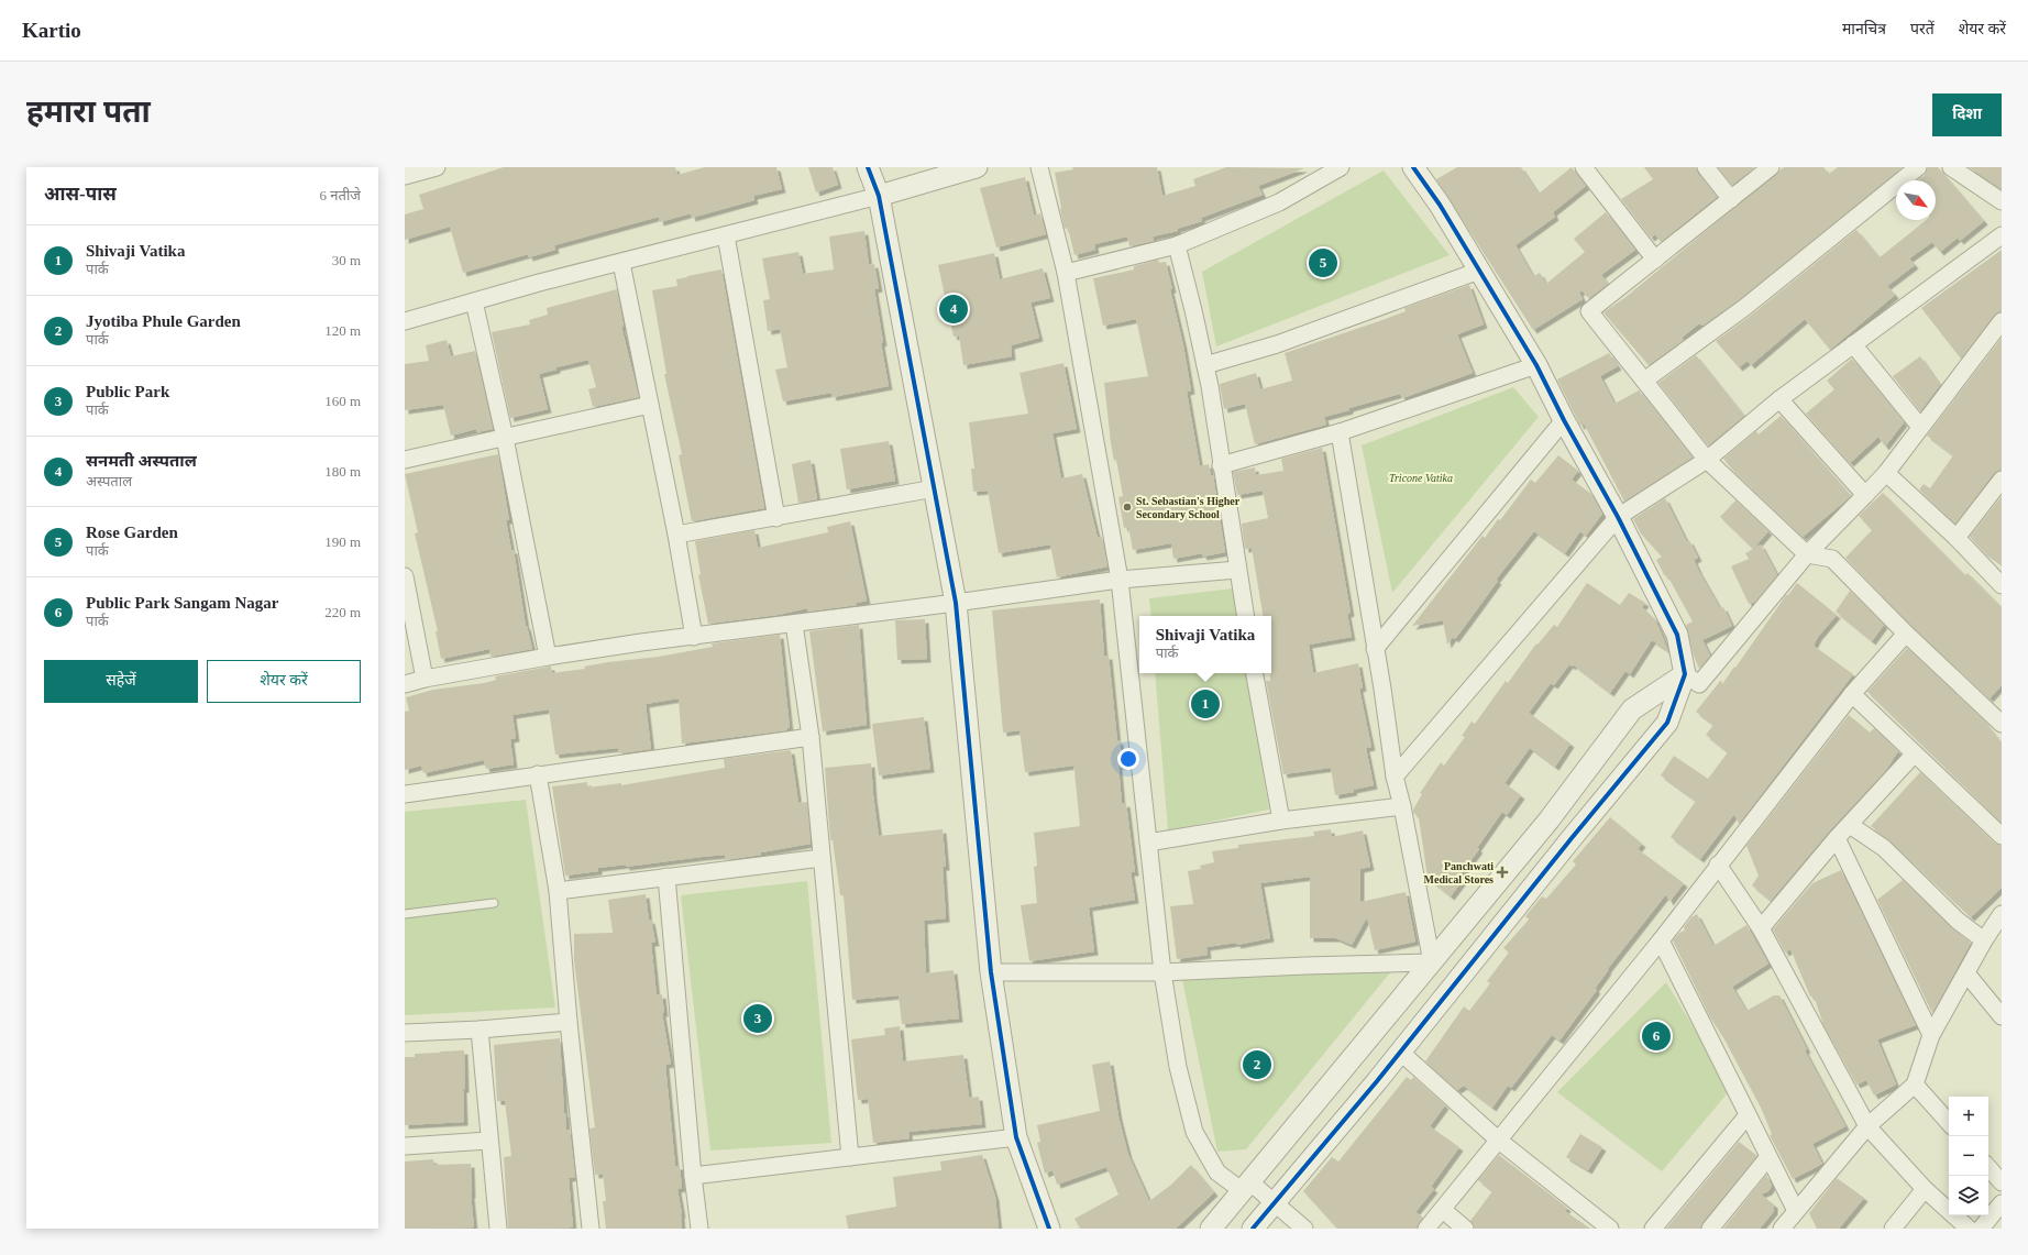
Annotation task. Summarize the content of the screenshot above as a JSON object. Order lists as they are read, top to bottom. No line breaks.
{"parks":["Tricone Vatika"],"places":{"other":["St. Sebastian's Higher Secondary School"],"health":["Panchwati Medical Stores"]},"north":"bottom right","page":{"header":"Kartio","nav":["मानचित्र","परतें","शेयर करें"],"buttons":["दिशा",["सहेजें","शेयर करें"]],"title":"हमारा पता","heading":["आस-पास","6 नतीजे"],"list":[{"mark":"1","name":"Shivaji Vatika","note":"पार्क","value":"30 m"},{"mark":"2","name":"Jyotiba Phule Garden","note":"पार्क","value":"120 m"},{"mark":"3","name":"Public Park","note":"पार्क","value":"160 m"},{"mark":"4","name":"सनमती अस्पताल","note":"अस्पताल","value":"180 m"},{"mark":"5","name":"Rose Garden","note":"पार्क","value":"190 m"},{"mark":"6","name":"Public Park Sangam Nagar","note":"पार्क","value":"220 m"}],"pins":["5","4","1","3","6","2"],"popup":["Shivaji Vatika","पार्क"],"map_buttons":["+","−"]}}
